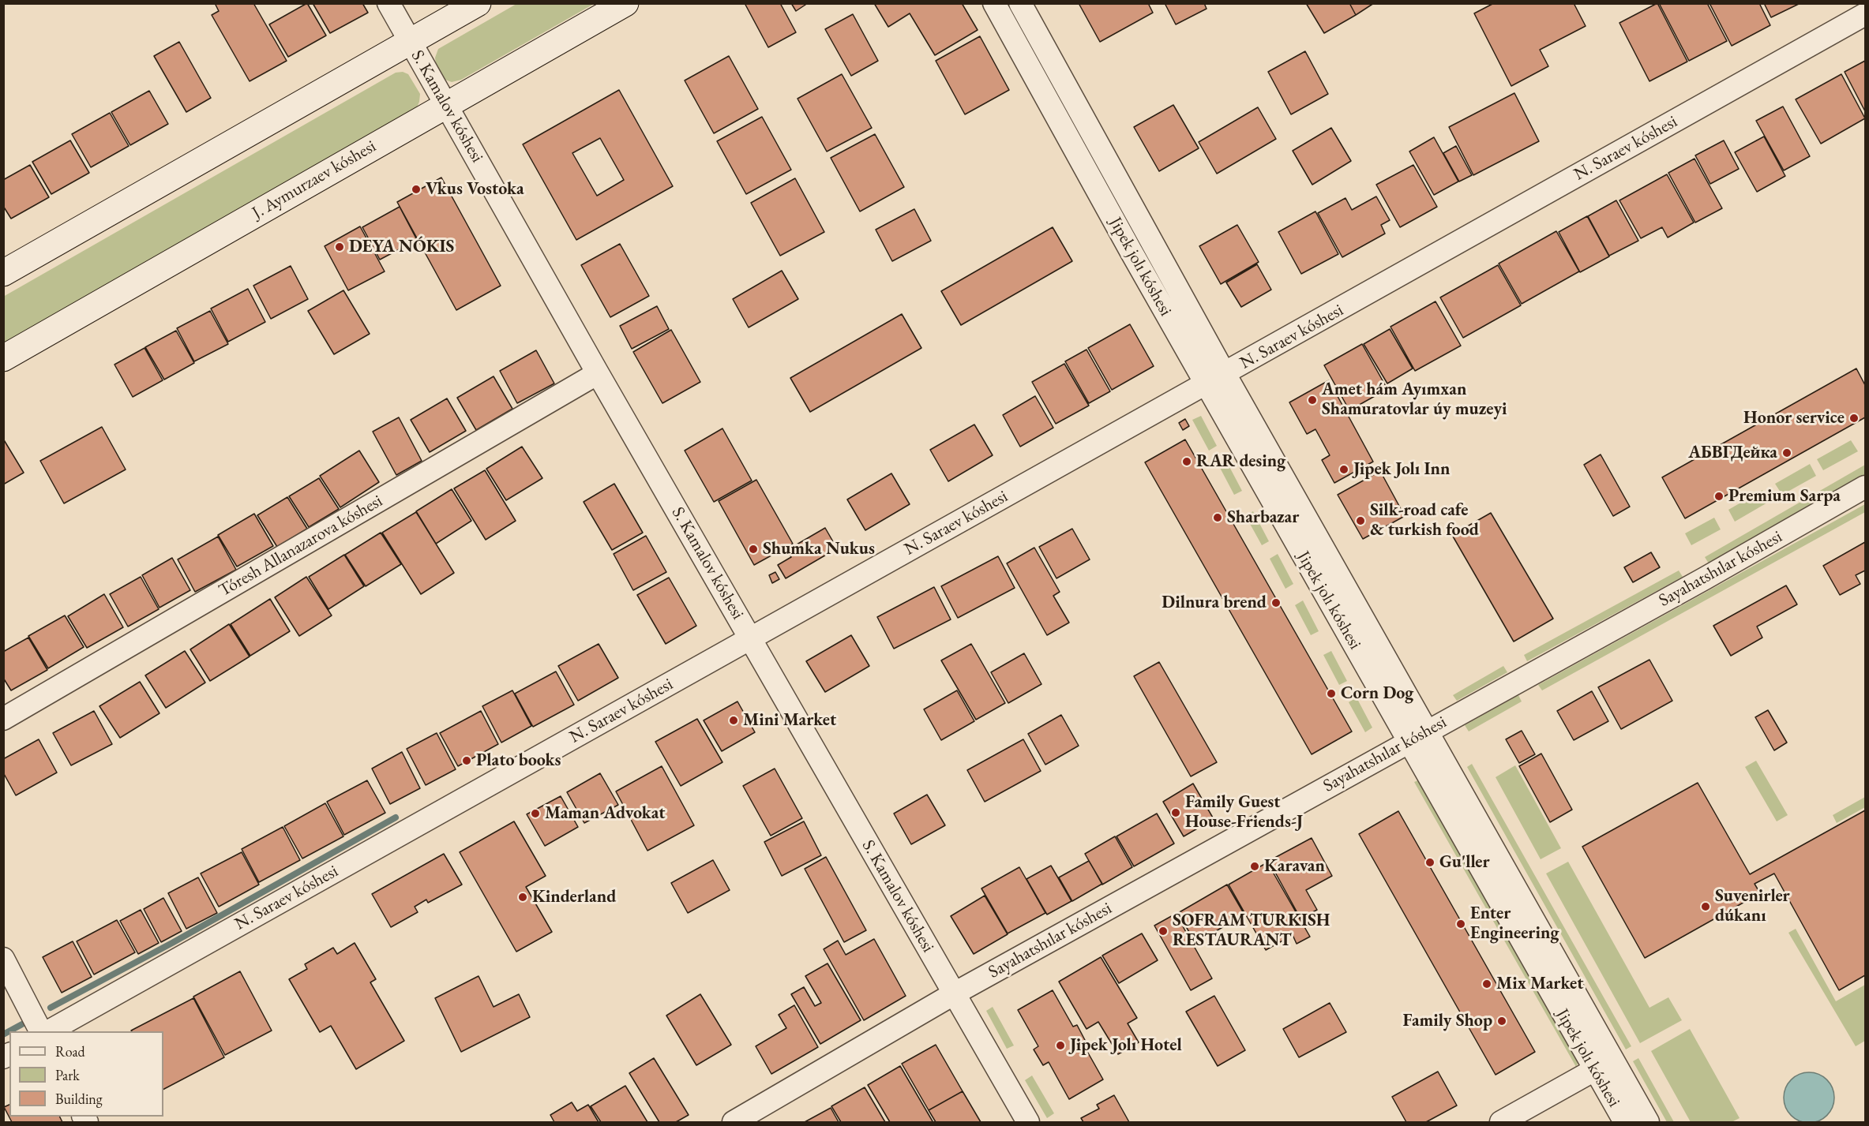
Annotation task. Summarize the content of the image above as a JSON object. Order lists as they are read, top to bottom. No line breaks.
{"streets":{"street":["S. Kamalov kóshesi","N. Saraev kóshesi","J. Aymurzaev kóshesi","Jipek jolı kóshesi","Tóresh Allanazarova kóshesi","Sayahatshılar kóshesi"]},"crossings":[["S. Kamalov kóshesi","N. Saraev kóshesi"],["S. Kamalov kóshesi","J. Aymurzaev kóshesi"],["S. Kamalov kóshesi","Tóresh Allanazarova kóshesi"],["S. Kamalov kóshesi","Sayahatshılar kóshesi"],["N. Saraev kóshesi","Jipek jolı kóshesi"],["Jipek jolı kóshesi","Sayahatshılar kóshesi"]],"places":["Vkus Vostoka","DEYA NÓKIS","Amet hám Ayımxan Shamuratovlar úy muzeyi","Honor service","АБВГДейка","RAR desing","Jipek Jolı Inn","Premium Sarpa","Sharbazar","Silk-road cafe & turkish food","Shumka Nukus","Dilnura brend","Corn Dog","Mini Market","Plato books","Family Guest House-Friends-J","Maman Advokat","Gu'ller","Karavan","Kinderland","Suvenirler dúkanı","Enter Engineering","SOFRAM TURKISH RESTAURANT","Mix Market","Family Shop","Jipek Jolı Hotel"],"legend":["Road","Park","Building"]}
